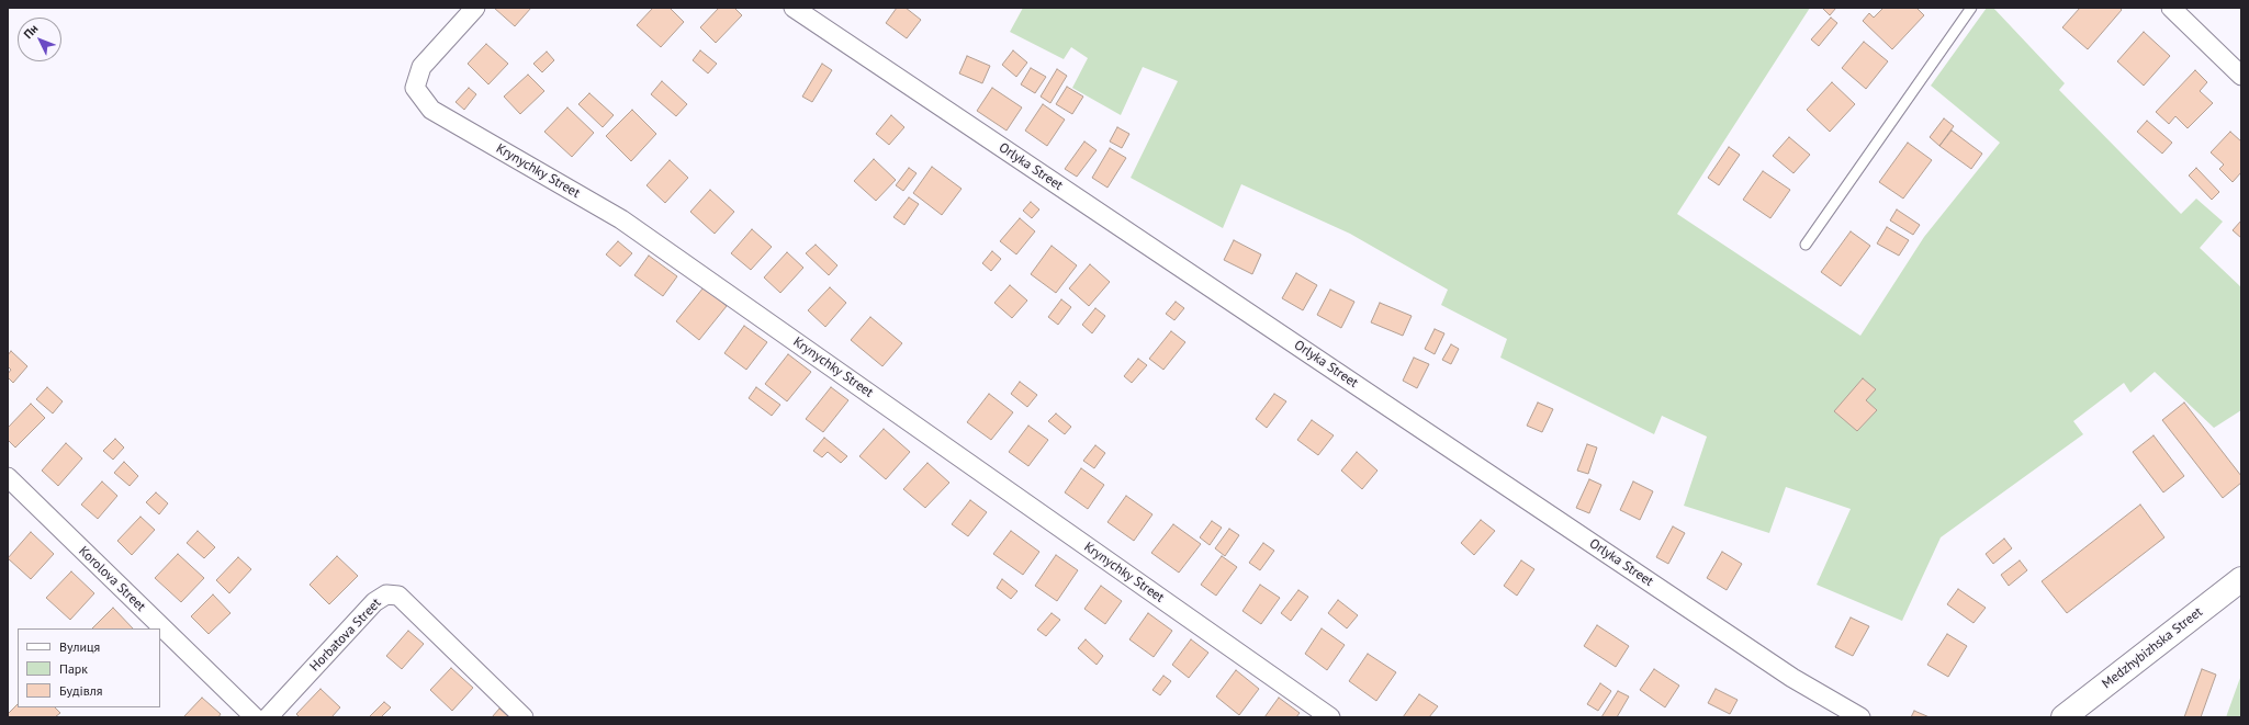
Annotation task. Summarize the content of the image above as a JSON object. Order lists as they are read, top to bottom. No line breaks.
{"streets":{"main road":["Medzhybizhska Street"],"street":["Orlyka Street","Krynychky Street","Korolova Street","Horbatova Street"]},"legend":["Вулиця","Парк","Будівля"],"north":"top left"}
